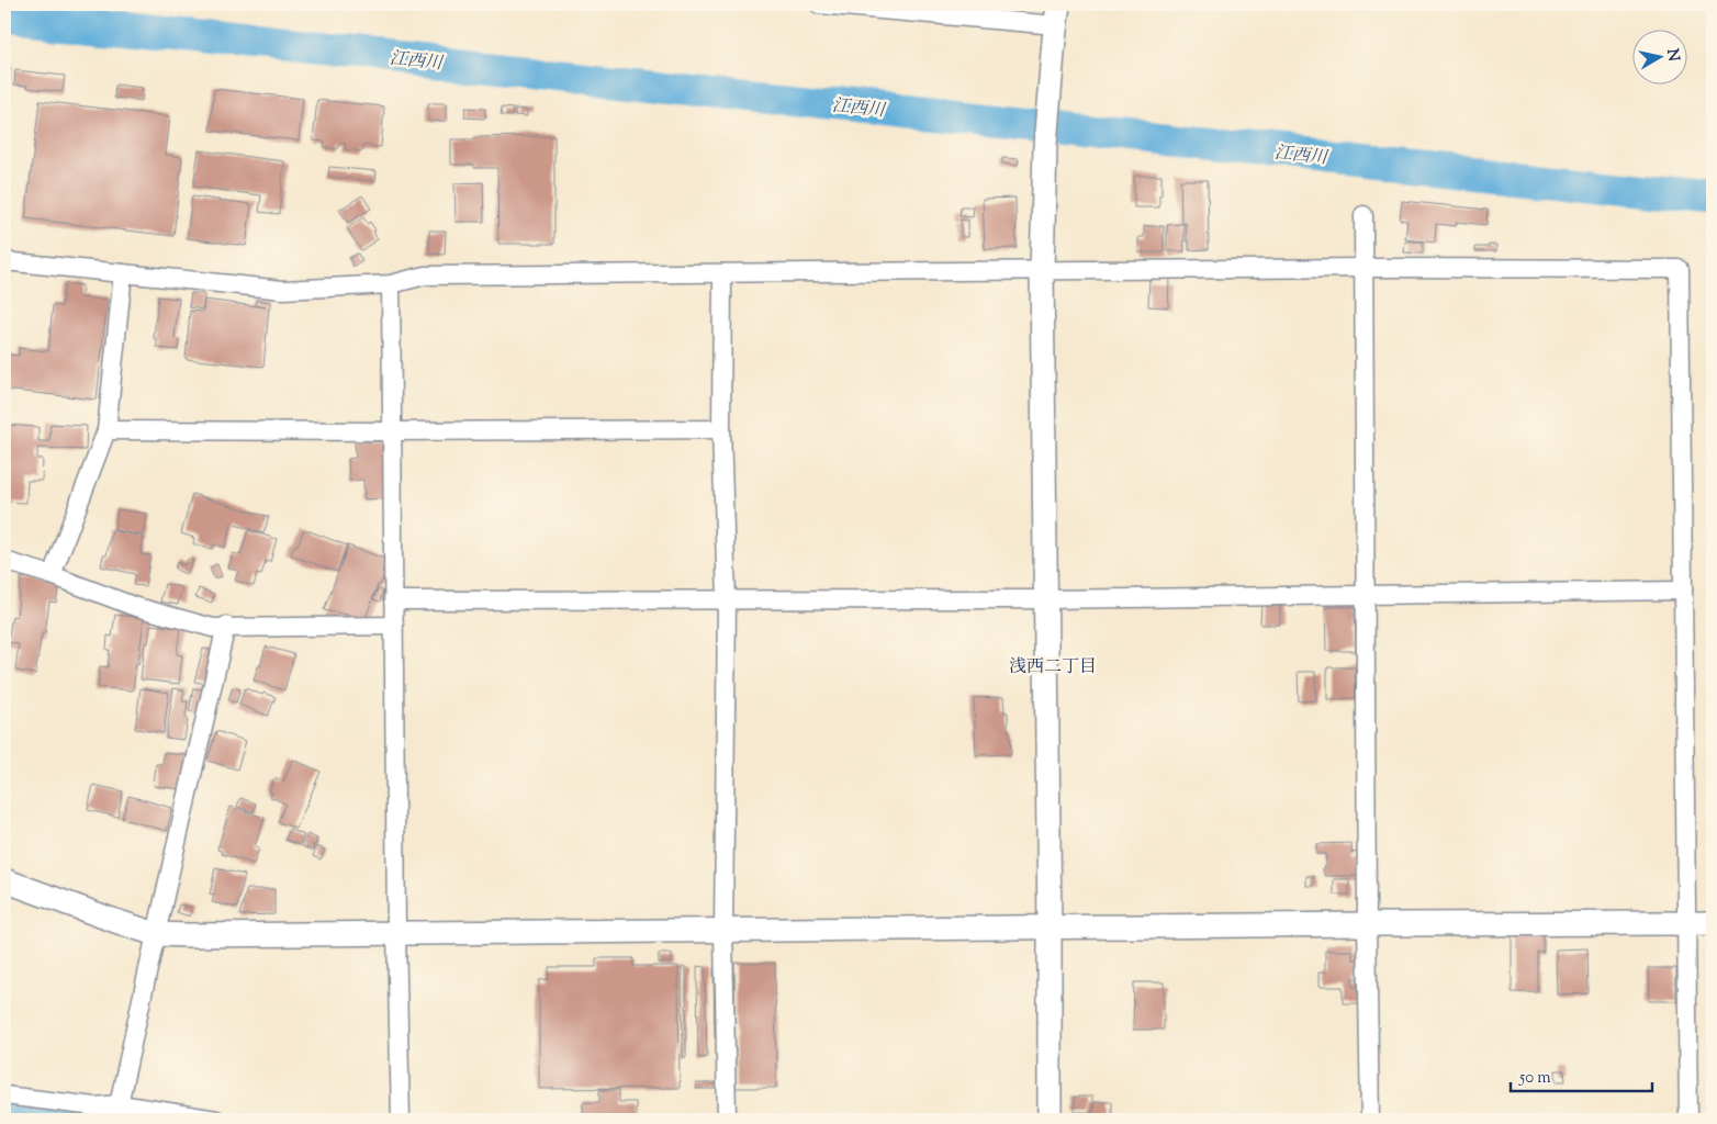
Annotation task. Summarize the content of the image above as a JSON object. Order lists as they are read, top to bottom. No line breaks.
{"districts":["浅西二丁目"],"water":["江西川"],"scale_bar":"50 m","north":"right"}
